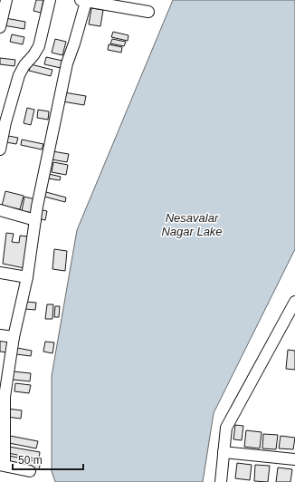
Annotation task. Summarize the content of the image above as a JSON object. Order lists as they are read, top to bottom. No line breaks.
{"water":["Nesavalar Nagar Lake"],"scale_bar":"50 m"}
